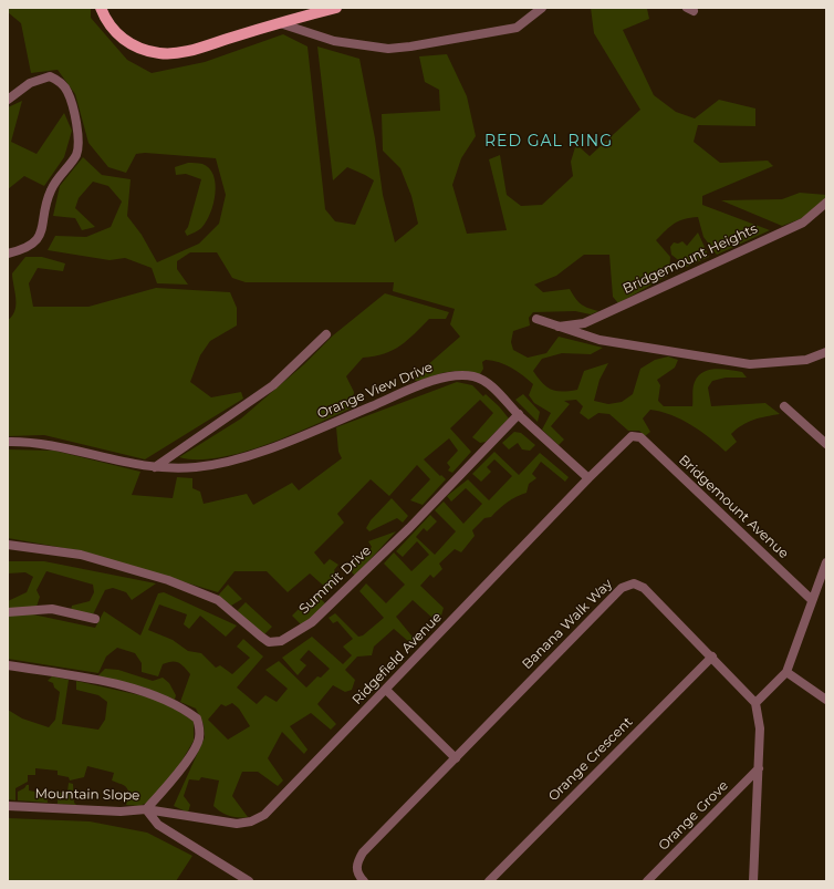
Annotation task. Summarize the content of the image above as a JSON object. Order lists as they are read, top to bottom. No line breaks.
{"streets":{"street":["Bridgemount Heights","Orange View Drive","Bridgemount Avenue","Summit Drive","Banana Walk Way","Ridgefield Avenue","Orange Crescent","Mountain Slope","Orange Grove"]},"crossings":[["Orange View Drive","Summit Drive"],["Orange View Drive","Ridgefield Avenue"],["Bridgemount Avenue","Ridgefield Avenue"],["Banana Walk Way","Orange Crescent"],["Ridgefield Avenue","Mountain Slope"]],"districts":["RED GAL RING"]}
